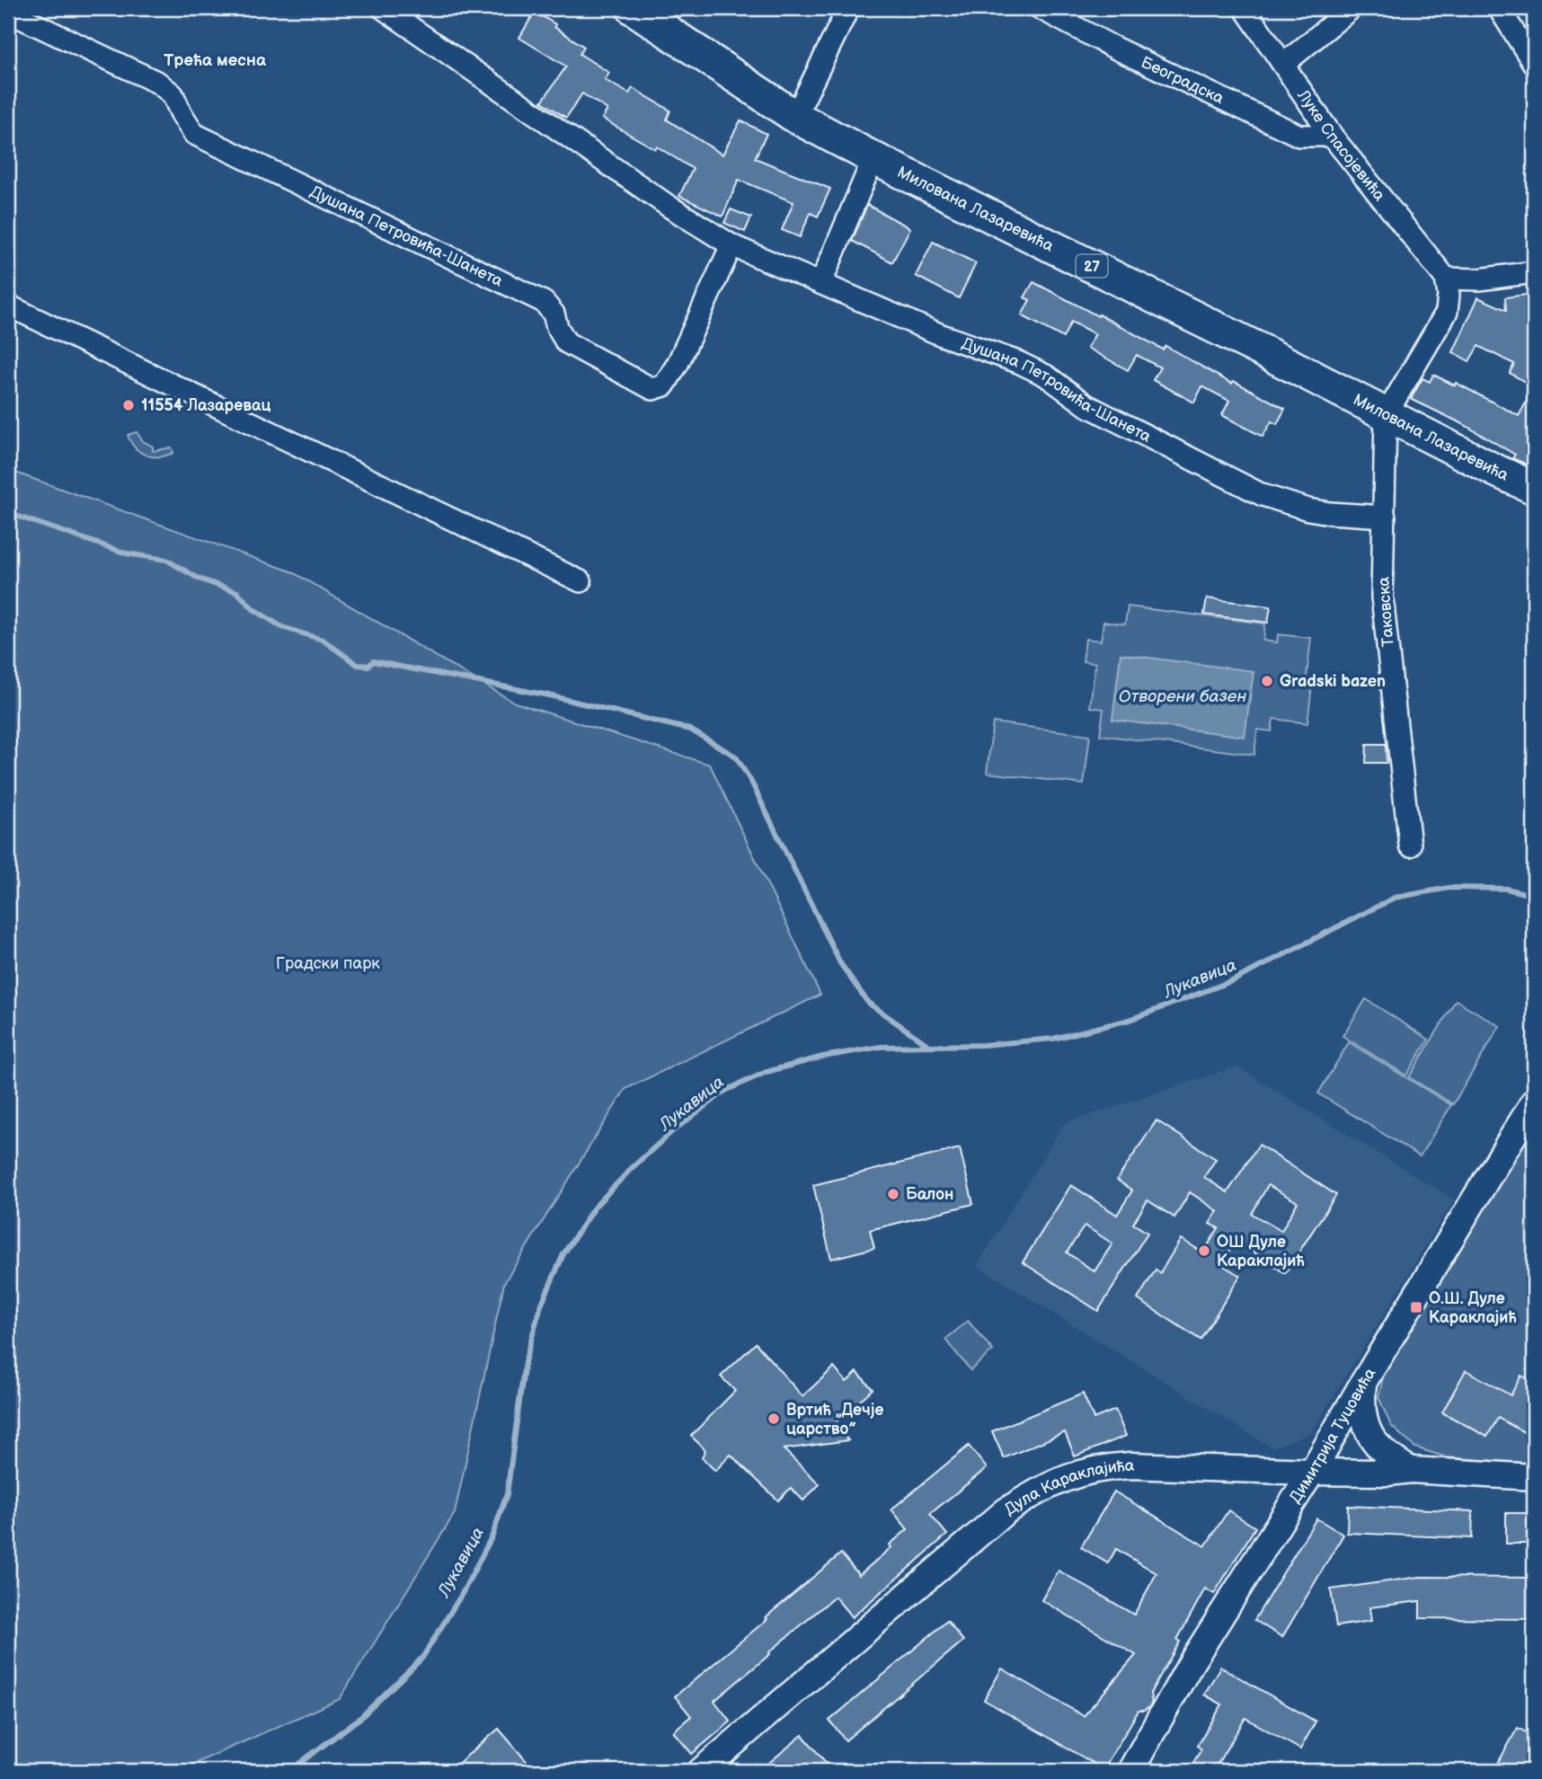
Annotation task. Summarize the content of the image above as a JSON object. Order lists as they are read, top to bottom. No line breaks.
{"streets":{"main road":["Милована Лазаревића","27"],"street":["Београдска","Луке Спасојевића","Душана Петровића-Шанета","Таковска","Димитрија Туцовића","Дула Караклајића"]},"crossings":[["Београдска","Луке Спасојевића"],["Милована Лазаревића","Таковска"],["Душана Петровића-Шанета","Таковска"],["Димитрија Туцовића","Дула Караклајића"]],"districts":["Трећа месна"],"water":["Отворени базен","Лукавица"],"parks":["Градски парк"],"places":{"other":["11554 Лазаревац","Gradski bazen","Балон","ОШ Дуле Караклајић","Вртић „Дечје царство”"],"transit":["О.Ш. Дуле Караклајић"]}}
